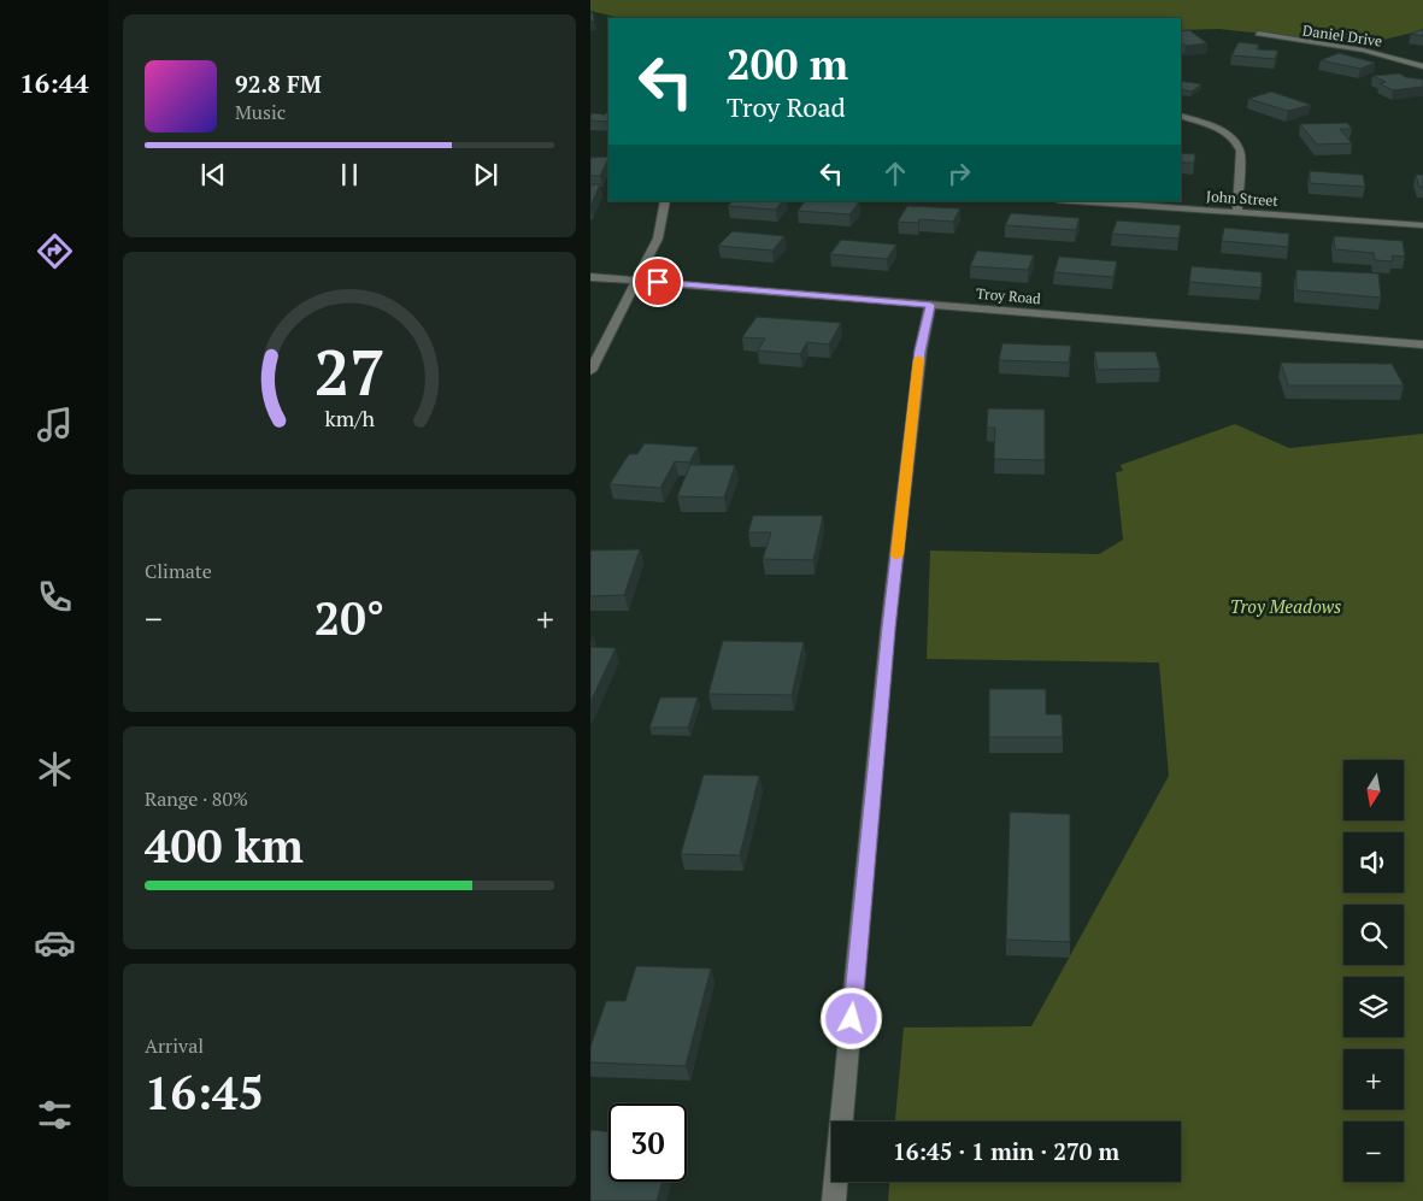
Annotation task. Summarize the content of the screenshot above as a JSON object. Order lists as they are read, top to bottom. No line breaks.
{"streets":{"street":["Daniel Drive","John Street","Troy Road"]},"parks":["Troy Meadows"],"north":"bottom","page":{"tabs":"16:44","turn":["200 m","Troy Road"],"song":["92.8 FM","Music"],"tile":["Climate",["Range · 80%","400 km"],["Arrival","16:45"]],"heat":["−","20°","+"],"map_buttons":["+","−"],"limit":"30","trip":"16:45 · 1 min · 270 m","gauge":["27","km/h"]}}
